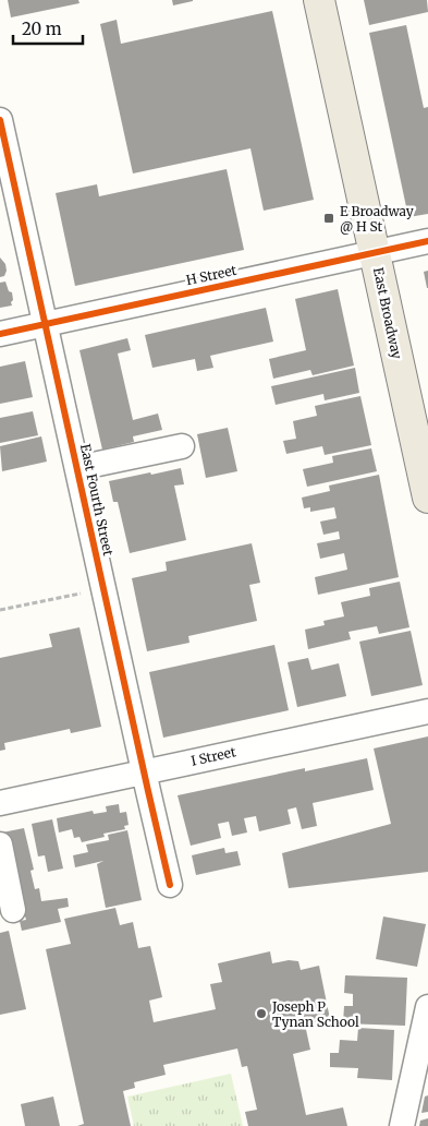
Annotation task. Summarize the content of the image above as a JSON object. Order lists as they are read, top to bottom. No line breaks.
{"streets":{"main road":["East Broadway"],"street":["H Street","East Fourth Street","I Street"]},"crossings":[["H Street","East Broadway"],["H Street","East Fourth Street"],["East Fourth Street","I Street"]],"places":{"transit":["E Broadway @ H St"],"other":["Joseph P Tynan School"]},"scale_bar":"20 m"}
